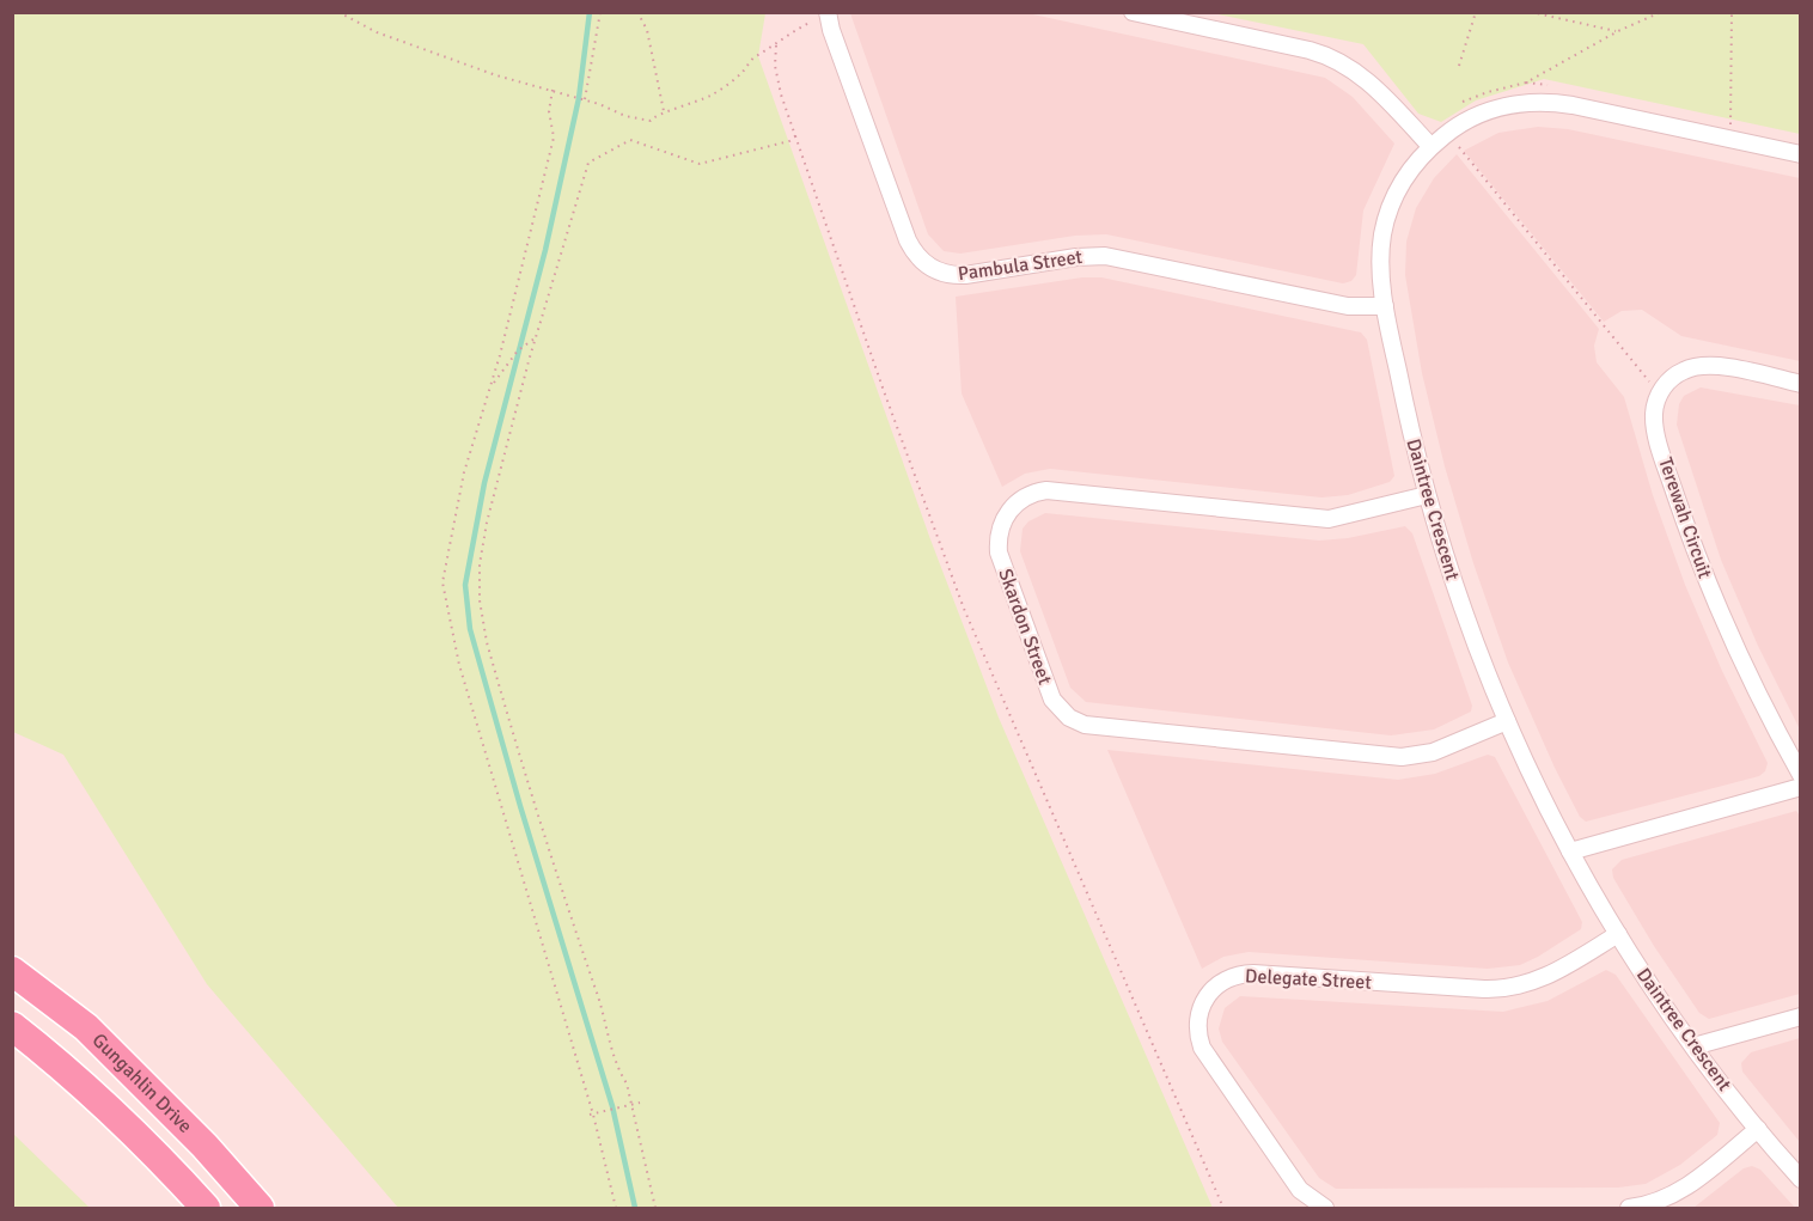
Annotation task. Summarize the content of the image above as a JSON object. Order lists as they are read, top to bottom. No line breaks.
{"streets":{"highway":["Gungahlin Drive"],"street":["Pambula Street","Daintree Crescent","Terewah Circuit","Skardon Street","Delegate Street"]},"crossings":[["Pambula Street","Daintree Crescent"],["Daintree Crescent","Skardon Street"],["Daintree Crescent","Delegate Street"]]}
